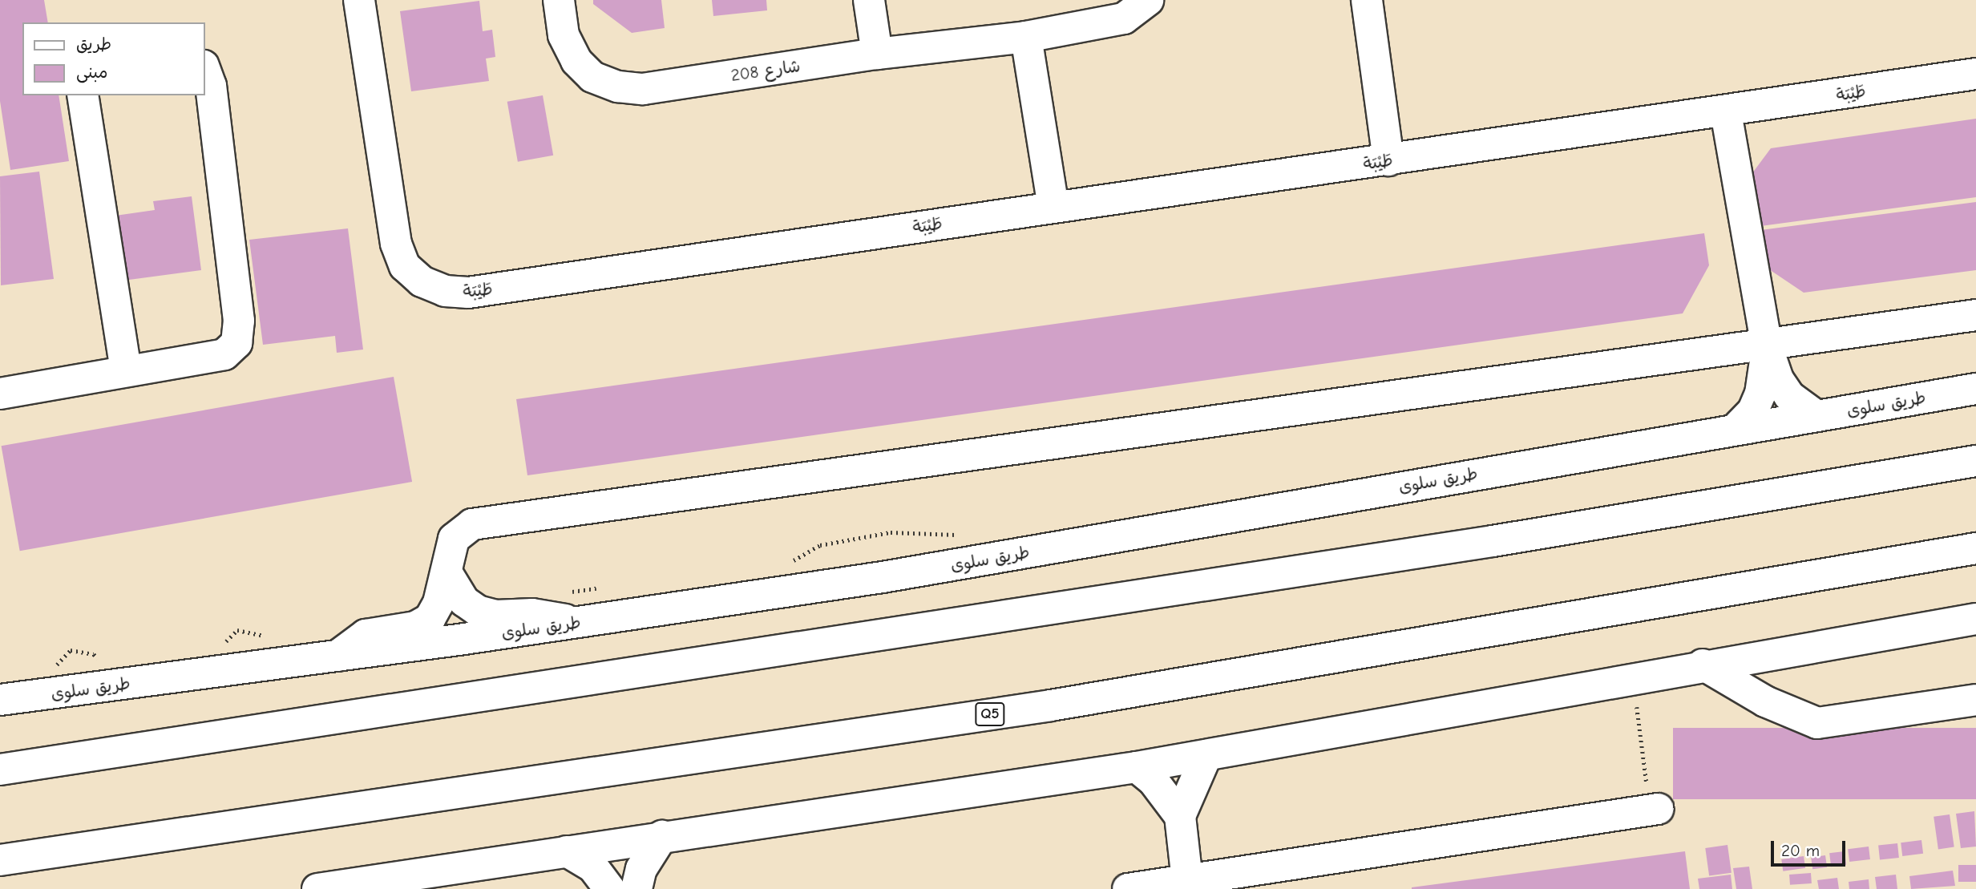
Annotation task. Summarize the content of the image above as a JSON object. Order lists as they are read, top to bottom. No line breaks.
{"streets":{"main road":["شارع 208","طَيْبَة","طريق سلوى","Q5"]},"legend":["طريق","مبنى"],"scale_bar":"20 m"}
